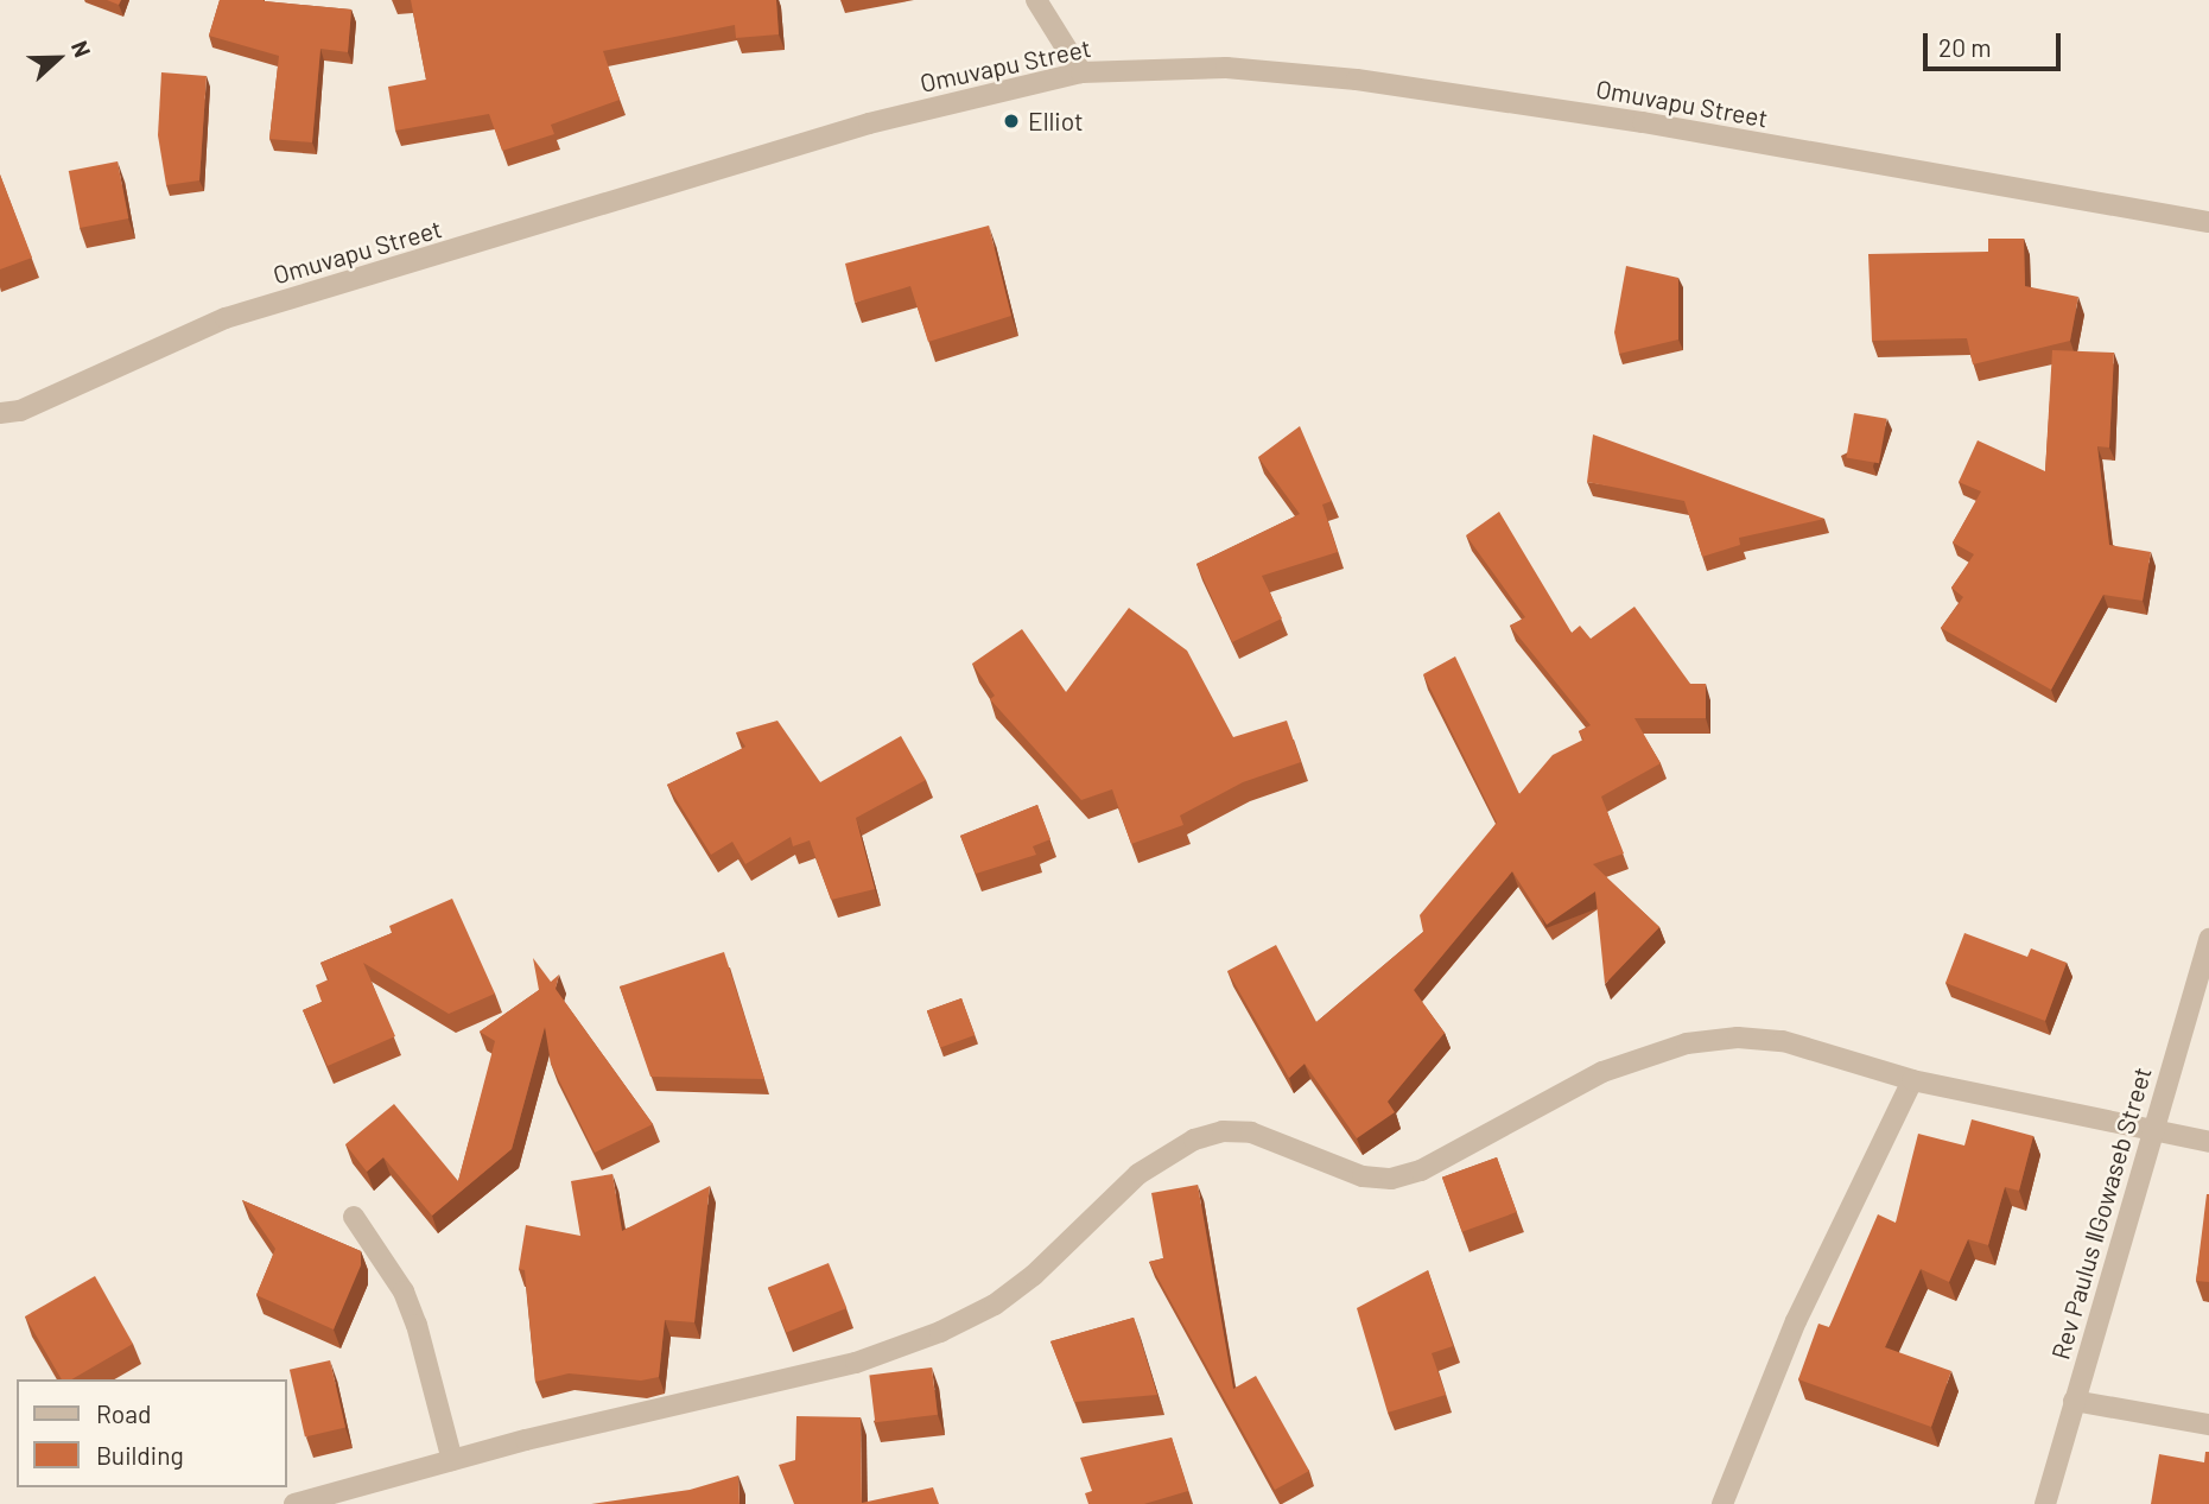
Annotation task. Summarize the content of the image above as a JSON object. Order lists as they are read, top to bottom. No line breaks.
{"streets":{"street":["Omuvapu Street","Rev Paulus ǁGowaseb Street"]},"places":["Elliot"],"legend":["Road","Building"],"scale_bar":"20 m","north":"right"}
